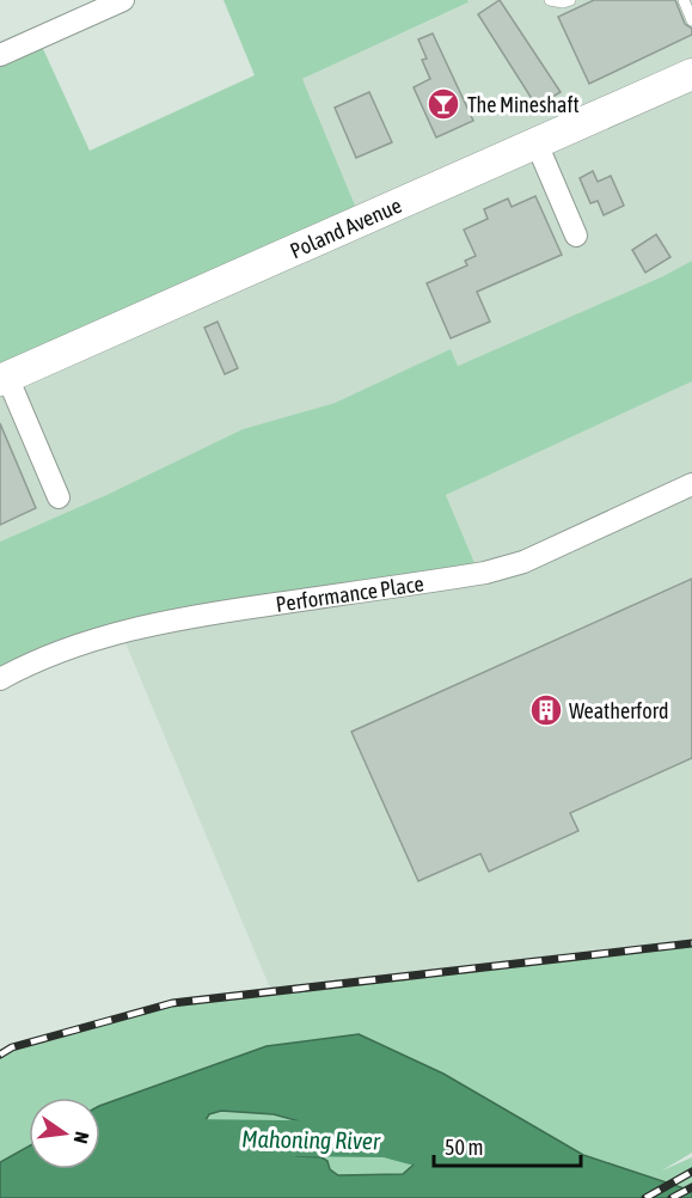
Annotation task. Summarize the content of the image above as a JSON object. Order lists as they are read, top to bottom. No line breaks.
{"streets":{"main road":["Poland Avenue"],"street":["Performance Place"]},"water":["Mahoning River"],"places":{"bar":["The Mineshaft"],"building":["Weatherford"]},"scale_bar":"50 m","north":"right"}
